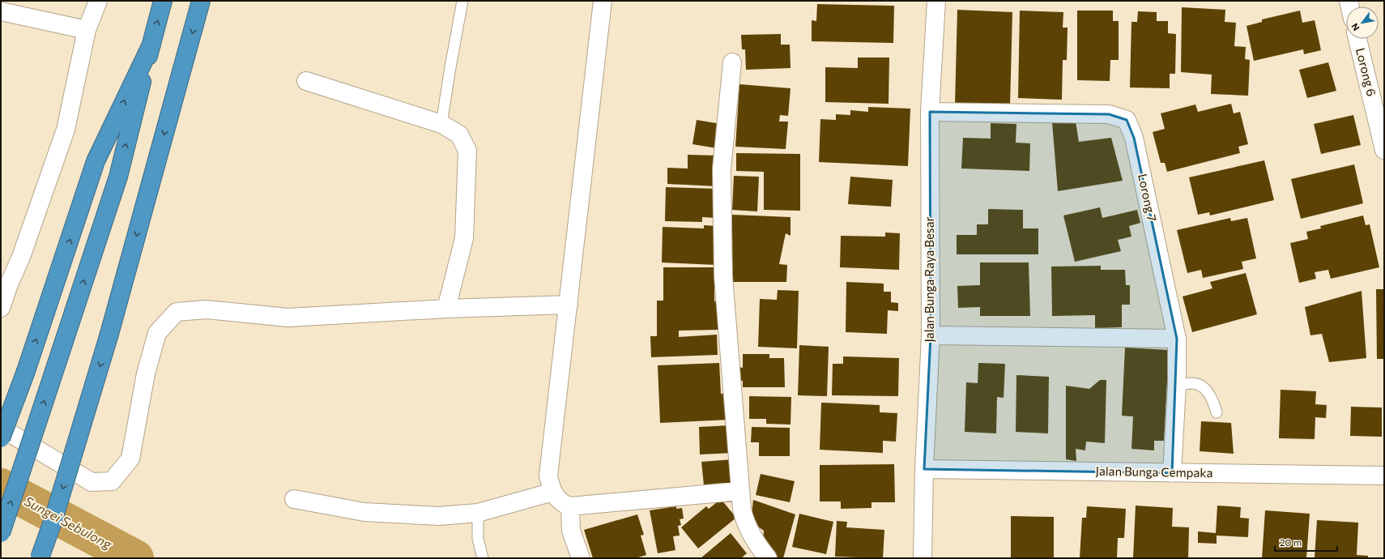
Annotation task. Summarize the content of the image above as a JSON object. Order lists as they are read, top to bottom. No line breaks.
{"streets":{"street":["Lorong 6","Lorong 7","Jalan Bunga Raya Besar","Jalan Bunga Cempaka"]},"crossings":[["Lorong 7","Jalan Bunga Raya Besar"],["Lorong 7","Jalan Bunga Cempaka"],["Jalan Bunga Raya Besar","Jalan Bunga Cempaka"]],"water":["Sungei Sebulong"],"scale_bar":"20 m","north":"bottom left"}
